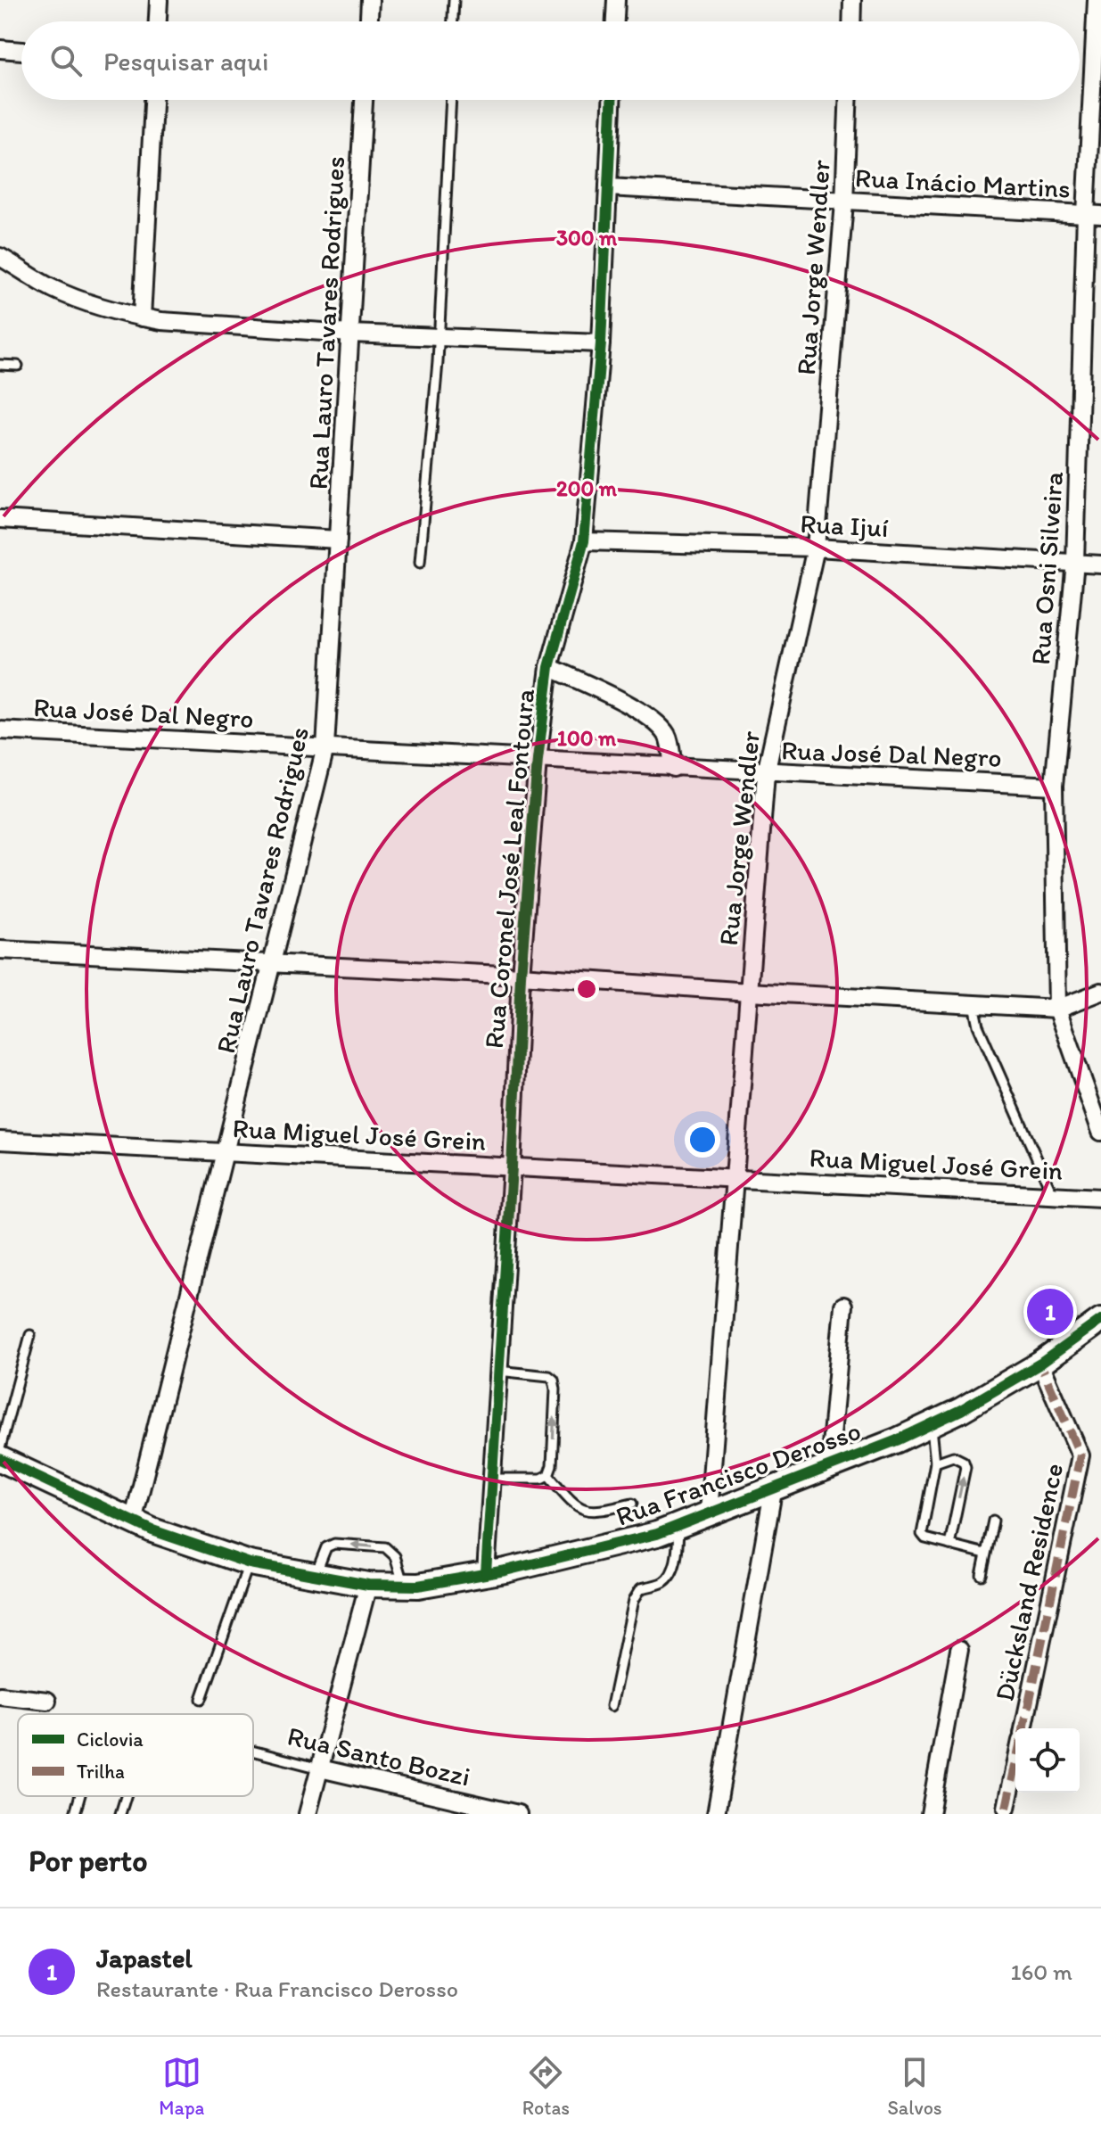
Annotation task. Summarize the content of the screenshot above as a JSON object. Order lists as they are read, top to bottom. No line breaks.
{"streets":{"main road":["Rua Francisco Derosso"],"street":["Rua Inácio Martins","Rua Jorge Wendler","Rua Lauro Tavares Rodrigues","Rua Ijuí","Rua Osni Silveira","Rua José Dal Negro","Rua Coronel José Leal Fontoura","Rua Miguel José Grein","Dücksland Residence","Rua Santo Bozzi"]},"crossings":[["Rua Inácio Martins","Rua Jorge Wendler"],["Rua Inácio Martins","Rua Osni Silveira"],["Rua Inácio Martins","Rua Coronel José Leal Fontoura"],["Rua Jorge Wendler","Rua Ijuí"],["Rua Jorge Wendler","Rua José Dal Negro"],["Rua Jorge Wendler","Rua Miguel José Grein"],["Rua Jorge Wendler","Rua Francisco Derosso"],["Rua Lauro Tavares Rodrigues","Rua José Dal Negro"],["Rua Lauro Tavares Rodrigues","Rua Miguel José Grein"],["Rua Lauro Tavares Rodrigues","Rua Francisco Derosso"],["Rua Ijuí","Rua Osni Silveira"],["Rua Ijuí","Rua Coronel José Leal Fontoura"],["Rua Osni Silveira","Rua José Dal Negro"],["Rua José Dal Negro","Rua Coronel José Leal Fontoura"],["Rua Coronel José Leal Fontoura","Rua Miguel José Grein"],["Rua Coronel José Leal Fontoura","Rua Francisco Derosso"],["Rua Francisco Derosso","Dücksland Residence"]],"legend":["Ciclovia","Trilha"],"page":{"search":"Pesquisar aqui","pins":"1","heading":"Por perto","list":[{"mark":"1","name":"Japastel","note":"Restaurante · Rua Francisco Derosso","value":"160 m"}],"nav":["Mapa","Rotas","Salvos"]},"rings":["300 m","200 m","100 m"]}
